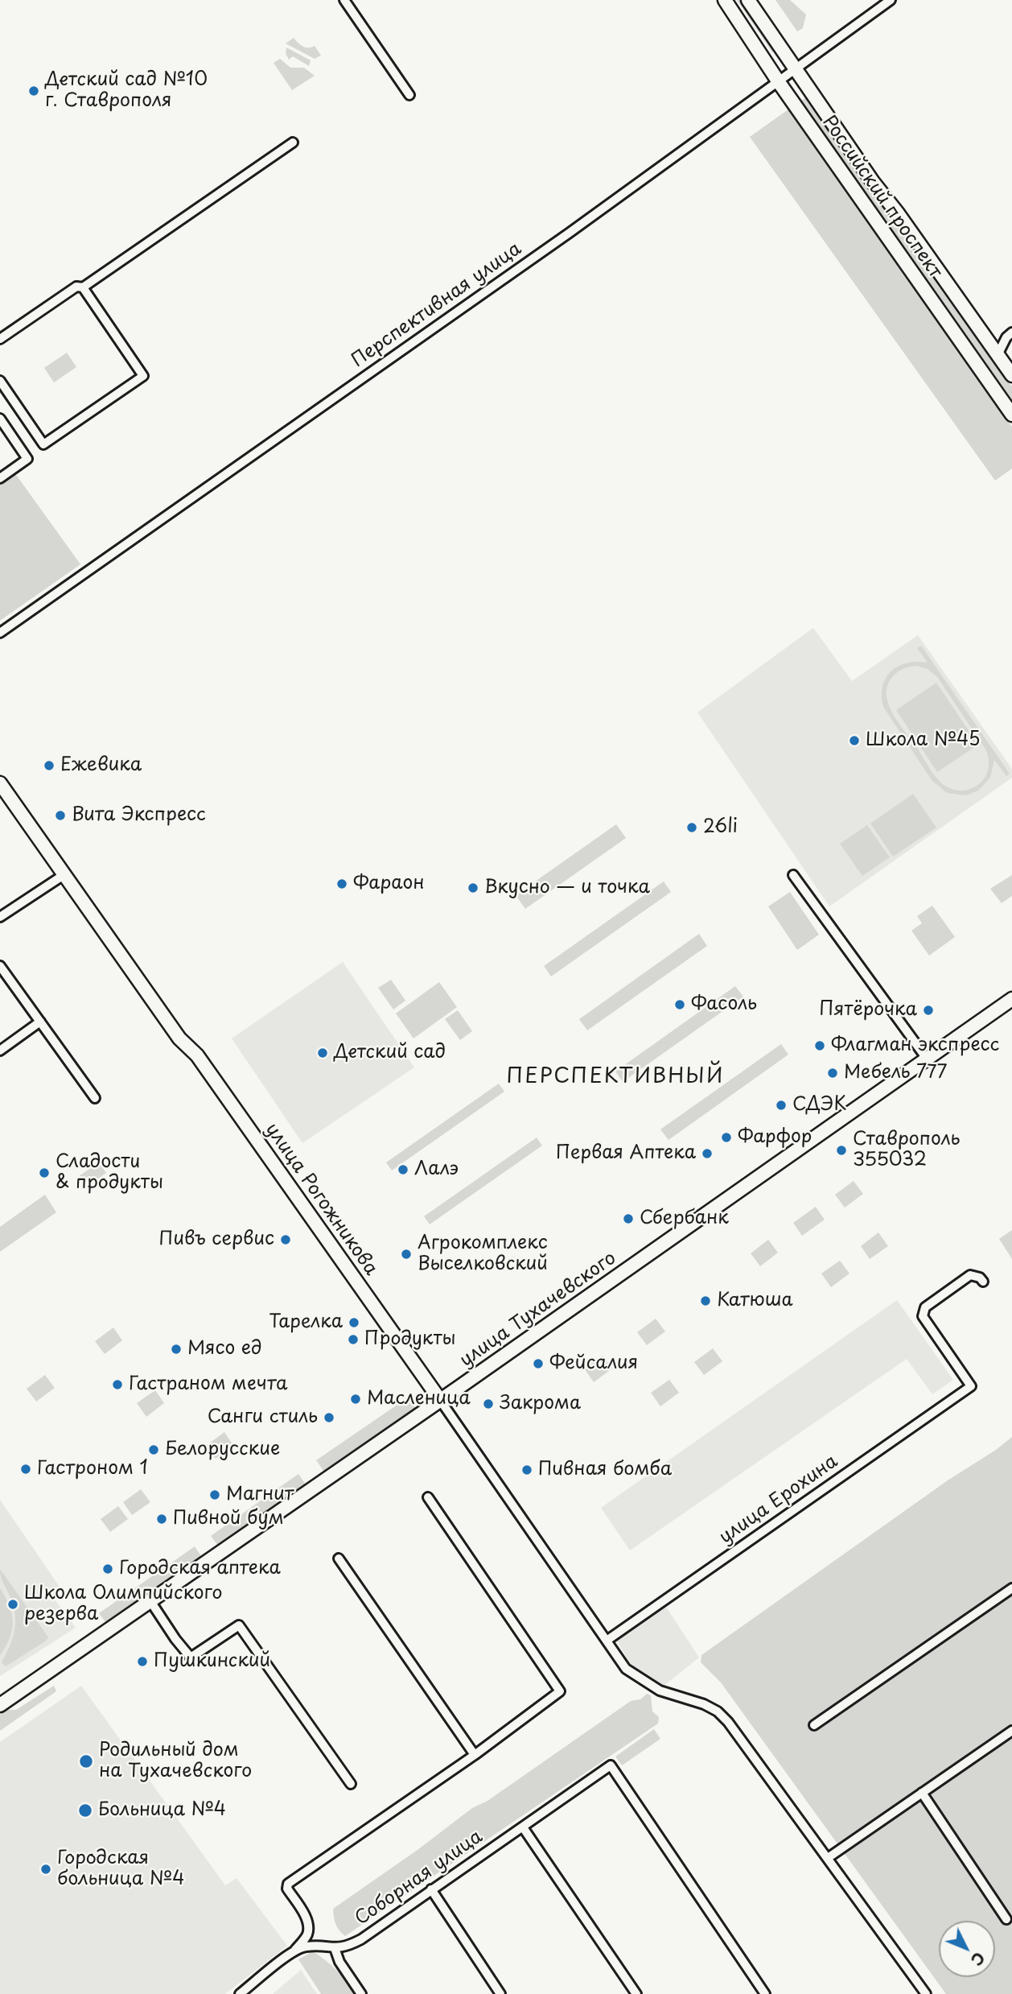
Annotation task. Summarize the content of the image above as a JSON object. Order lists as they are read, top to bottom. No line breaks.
{"streets":{"main road":["Российский проспект","улица Рогожникова","улица Тухачевского"],"street":["Перспективная улица","улица Ерохина","Соборная улица"]},"crossings":[["Российский проспект","Перспективная улица"],["улица Рогожникова","улица Тухачевского"],["улица Рогожникова","улица Ерохина"]],"districts":["ПЕРСПЕКТИВНЫЙ"],"places":["Детский сад №10 г. Ставрополя","Школа №45","Ежевика","Вита Экспресс","26li","Фараон","Вкусно — и точка","Фасоль","Пятёрочка","Флагман экспресс","Детский сад","Мебель 777","СДЭК","Фарфор","Ставрополь 355032","Первая Аптека","Лалэ","Сладости & продукты","Сбербанк","Пивъ сервис","Агрокомплекс Выселковский","Катюша","Тарелка","Продукты","Мясо ед","Фейсалия","Гастраном мечта","Масленица","Закрома","Санги стиль","Белорусские","Гастроном 1","Пивная бомба","Магнит","Пивной бум","Городская аптека","Школа Олимпийского резерва","Пушкинский","Родильный дом на Тухачевского","Больница №4","Городская больница №4"],"north":"bottom right"}
